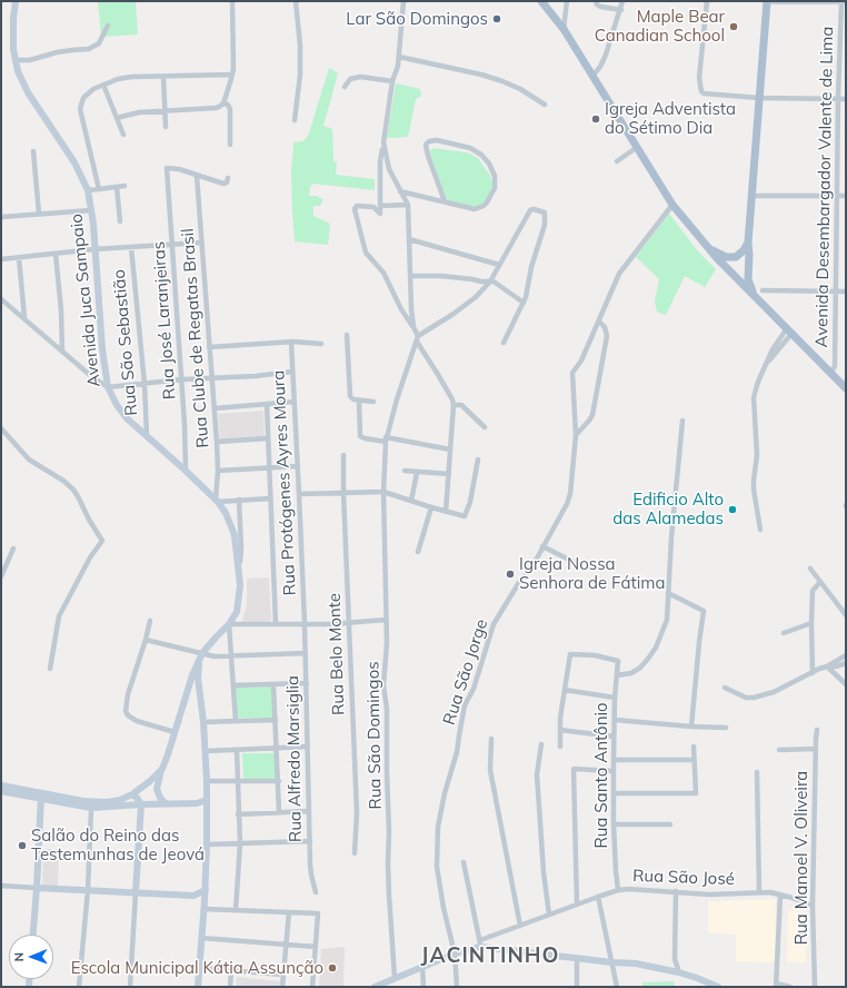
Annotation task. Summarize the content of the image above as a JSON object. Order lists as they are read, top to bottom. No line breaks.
{"streets":{"main road":["Avenida Juca Sampaio"],"street":["Avenida Desembargador Valente de Lima","Rua José Laranjeiras","Rua Clube de Regatas Brasil","Rua São Sebastião","Rua Protógenes Ayres Moura","Rua Belo Monte","Rua São Jorge","Rua São Domingos","Rua Alfredo Marsiglia","Rua Santo Antônio","Rua Manoel V. Oliveira","Rua São José"]},"crossings":[["Avenida Juca Sampaio","Rua José Laranjeiras"],["Avenida Juca Sampaio","Rua Clube de Regatas Brasil"],["Avenida Juca Sampaio","Rua São Sebastião"],["Rua José Laranjeiras","Rua Clube de Regatas Brasil"],["Rua Protógenes Ayres Moura","Rua Alfredo Marsiglia"],["Rua Santo Antônio","Rua São José"],["Rua Manoel V. Oliveira","Rua São José"]],"districts":["JACINTINHO"],"places":["Lar São Domingos","Maple Bear Canadian School","Igreja Adventista do Sétimo Dia","Edificio Alto das Alamedas","Igreja Nossa Senhora de Fátima","Salão do Reino das Testemunhas de Jeová","Escola Municipal Kátia Assunção"],"north":"left"}
